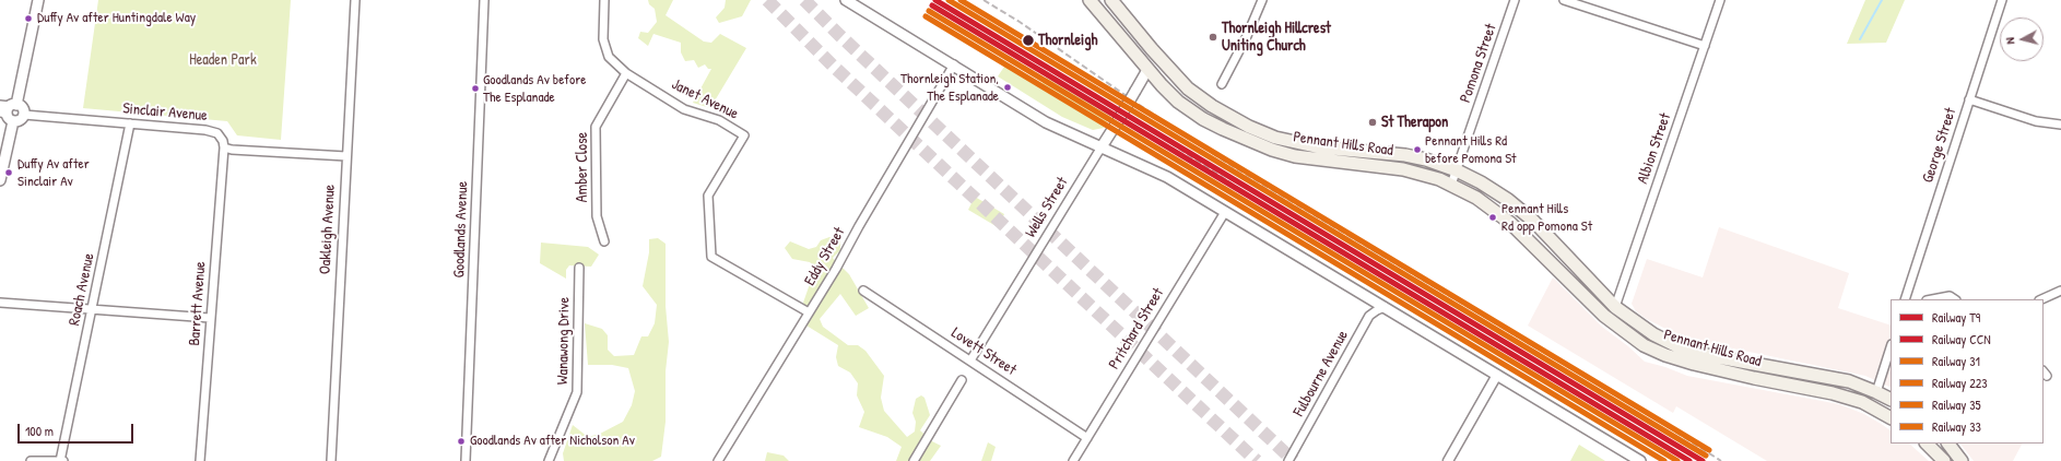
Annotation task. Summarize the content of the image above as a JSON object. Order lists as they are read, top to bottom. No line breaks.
{"streets":{"highway":["Pennant Hills Road"],"main road":["Wells Street"],"street":["Pomona Street","Janet Avenue","Sinclair Avenue","George Street","Albion Street","Amber Close","Oakleigh Avenue","Goodlands Avenue","Eddy Street","Roach Avenue","Barrett Avenue","Pritchard Street","Wanawong Drive","Lovett Street","Fulbourne Avenue"]},"crossings":[["Pomona Street","Pennant Hills Road"],["Janet Avenue","Amber Close"],["Janet Avenue","Eddy Street"],["Sinclair Avenue","Roach Avenue"],["Sinclair Avenue","Barrett Avenue"],["Pennant Hills Road","Albion Street"],["Pennant Hills Road","Wells Street"],["Wells Street","Lovett Street"],["Pritchard Street","Lovett Street"]],"parks":["Headen Park"],"places":["Duffy Av after Huntingdale Way","Thornleigh Hillcrest Uniting Church","Thornleigh","Thornleigh Station, The Esplanade","Goodlands Av before The Esplanade","St Therapon","Pennant Hills Rd before Pomona St","Duffy Av after Sinclair Av","Pennant Hills Rd opp Pomona St","Goodlands Av after Nicholson Av"],"lines":["rail line T9","rail line 31","rail line 35","rail line CCN","rail line 223","rail line 33"],"legend":["Railway T9","Railway CCN","Railway 31","Railway 223","Railway 35","Railway 33"],"scale_bar":"100 m","north":"left"}
